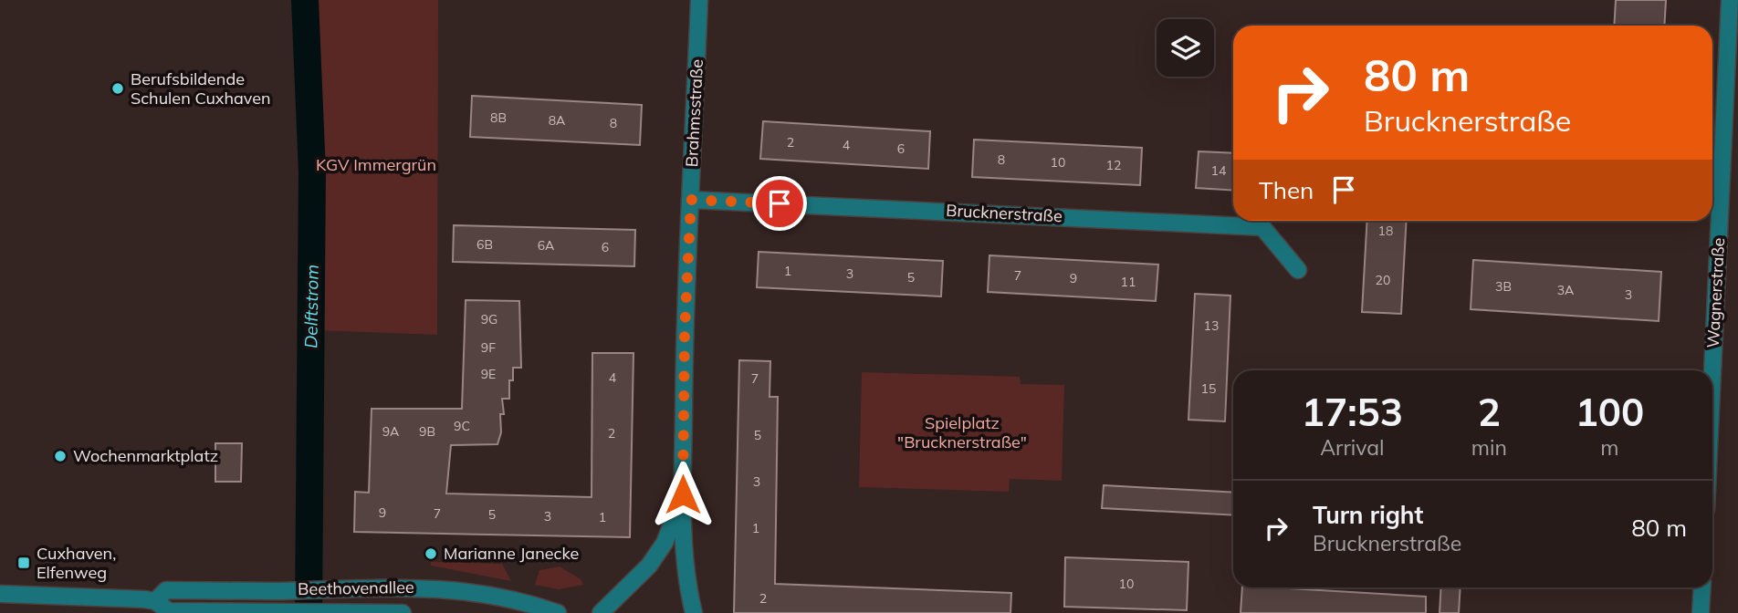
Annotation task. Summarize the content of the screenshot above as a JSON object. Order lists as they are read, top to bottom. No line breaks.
{"streets":{"street":["Brahmsstraße","Brucknerstraße","Wagnerstraße","Beethovenallee"]},"crossings":[["Brahmsstraße","Brucknerstraße"]],"water":["Delftstrom"],"parks":["KGV Immergrün","Spielplatz \"Brucknerstraße\""],"places":{"other":["Berufsbildende Schulen Cuxhaven","Wochenmarktplatz","Marianne Janecke"],"transit":["Cuxhaven, Elfenweg"]},"house_numbers":["8B","8A","8","2","4","6","8","10","12","14","18","6B","6A","6","1","3","7","5","9","20","11","3B","3A","3","9G","13","9F","9E","4","7","15","9C","9A","9B","2","5","3","9","7","5","3","1","1","10","2"],"page":{"turn":["80 m","Brucknerstraße"],"then":"Then","eta":["17:53","Arrival","2","min","100","m"],"list":[{"name":"Turn right","note":"Brucknerstraße","value":"80 m"}]}}
